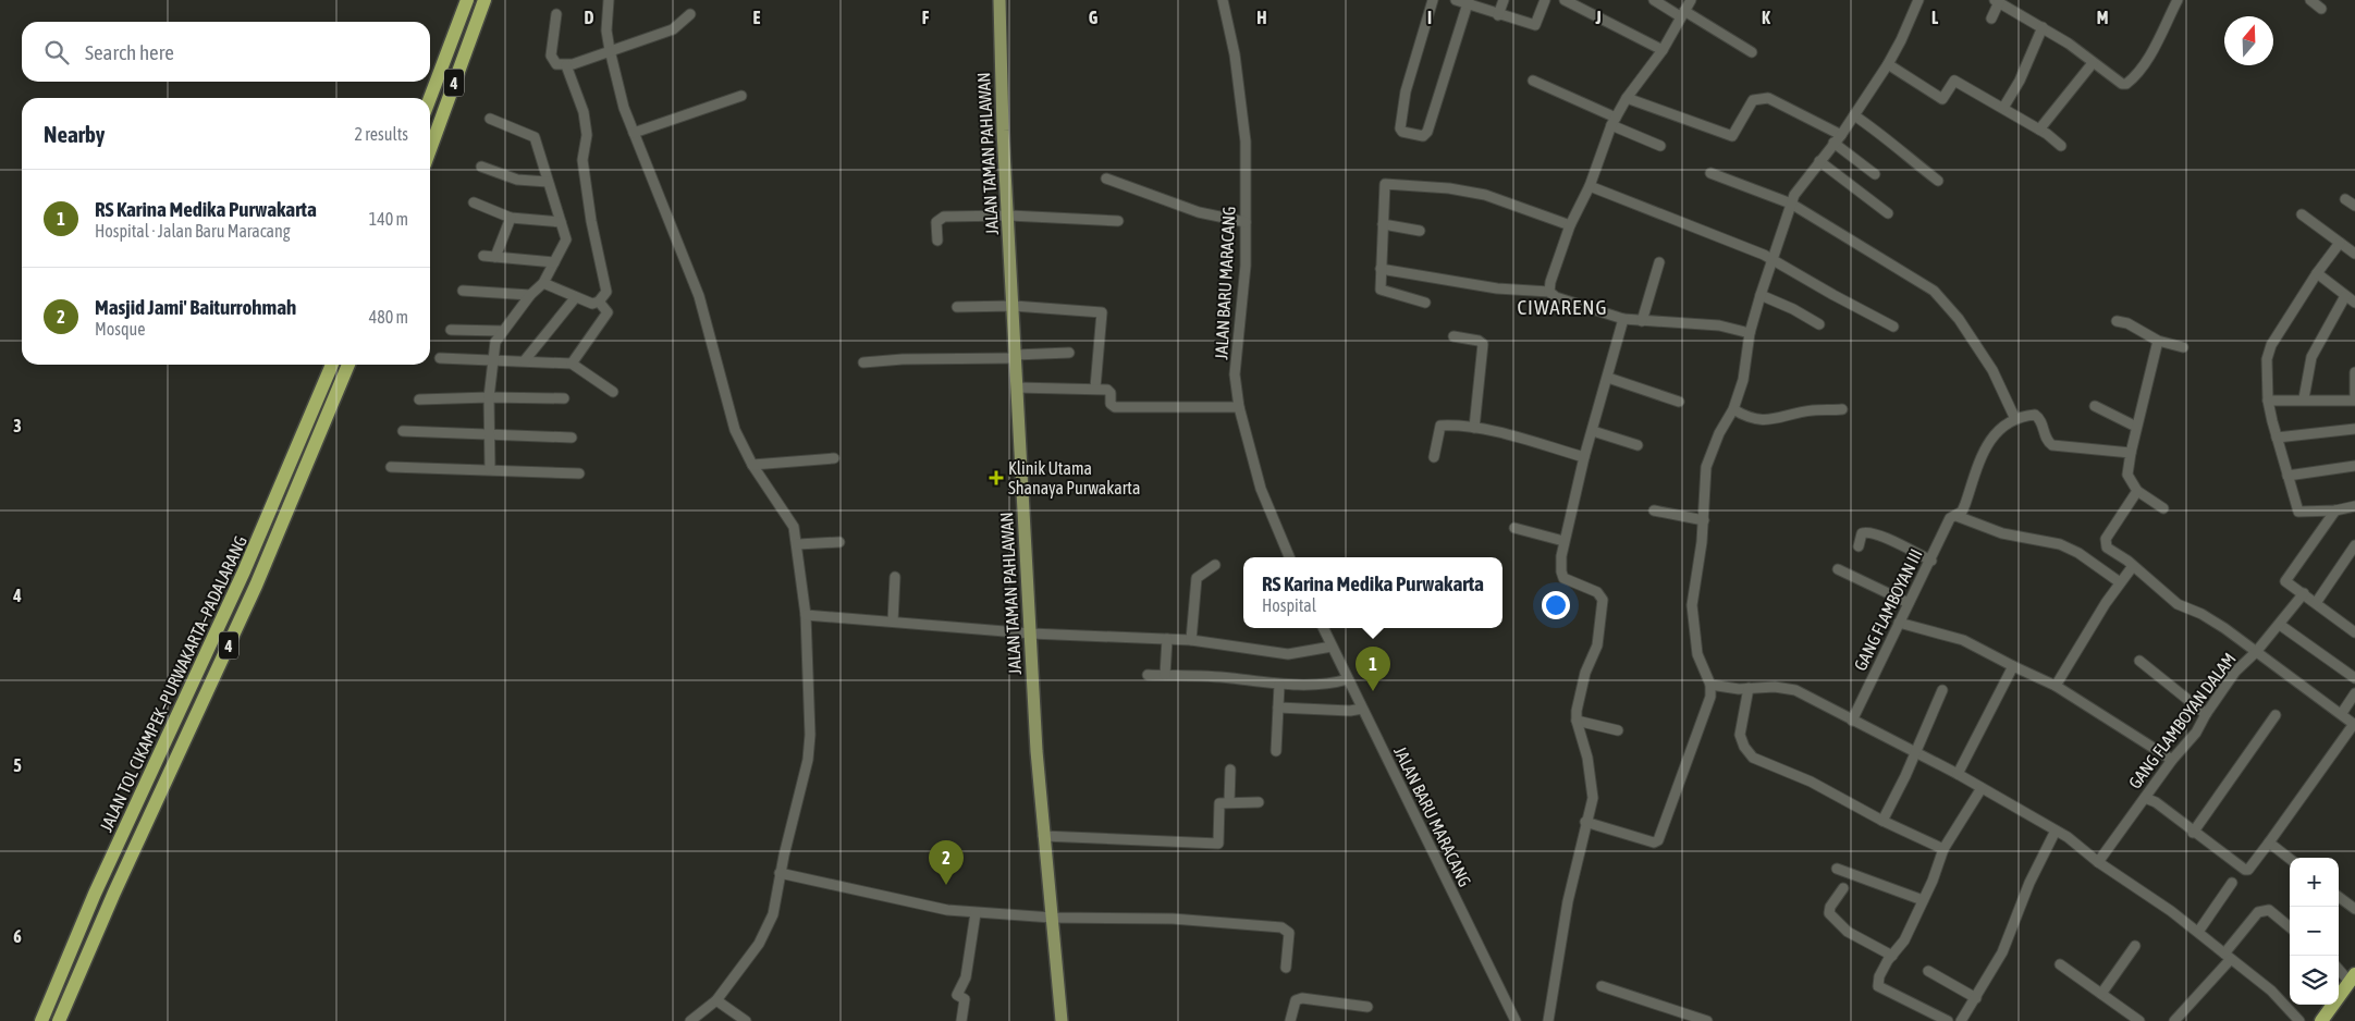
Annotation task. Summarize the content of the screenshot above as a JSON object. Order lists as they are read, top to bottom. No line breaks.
{"streets":{"highway":["4","JALAN TOL CIKAMPEK–PURWAKARTA–PADALARANG"],"main road":["JALAN TAMAN PAHLAWAN"],"street":["JALAN BARU MARACANG","GANG FLAMBOYAN III","GANG FLAMBOYAN DALAM"]},"districts":["CIWARENG"],"places":{"health":["Klinik Utama Shanaya Purwakarta"]},"north":"top","page":{"search":"Search here","heading":["Nearby","2 results"],"list":[{"mark":"1","name":"RS Karina Medika Purwakarta","note":"Hospital · Jalan Baru Maracang","value":"140 m"},{"mark":"2","name":"Masjid Jami' Baiturrohmah","note":"Mosque","value":"480 m"}],"popup":["RS Karina Medika Purwakarta","Hospital"],"pins":["1","2"],"map_buttons":["+","−"]},"grid":{"columns":["D","E","F","G","H","I","J","K","L","M"],"rows":["3","4","5","6"]}}
